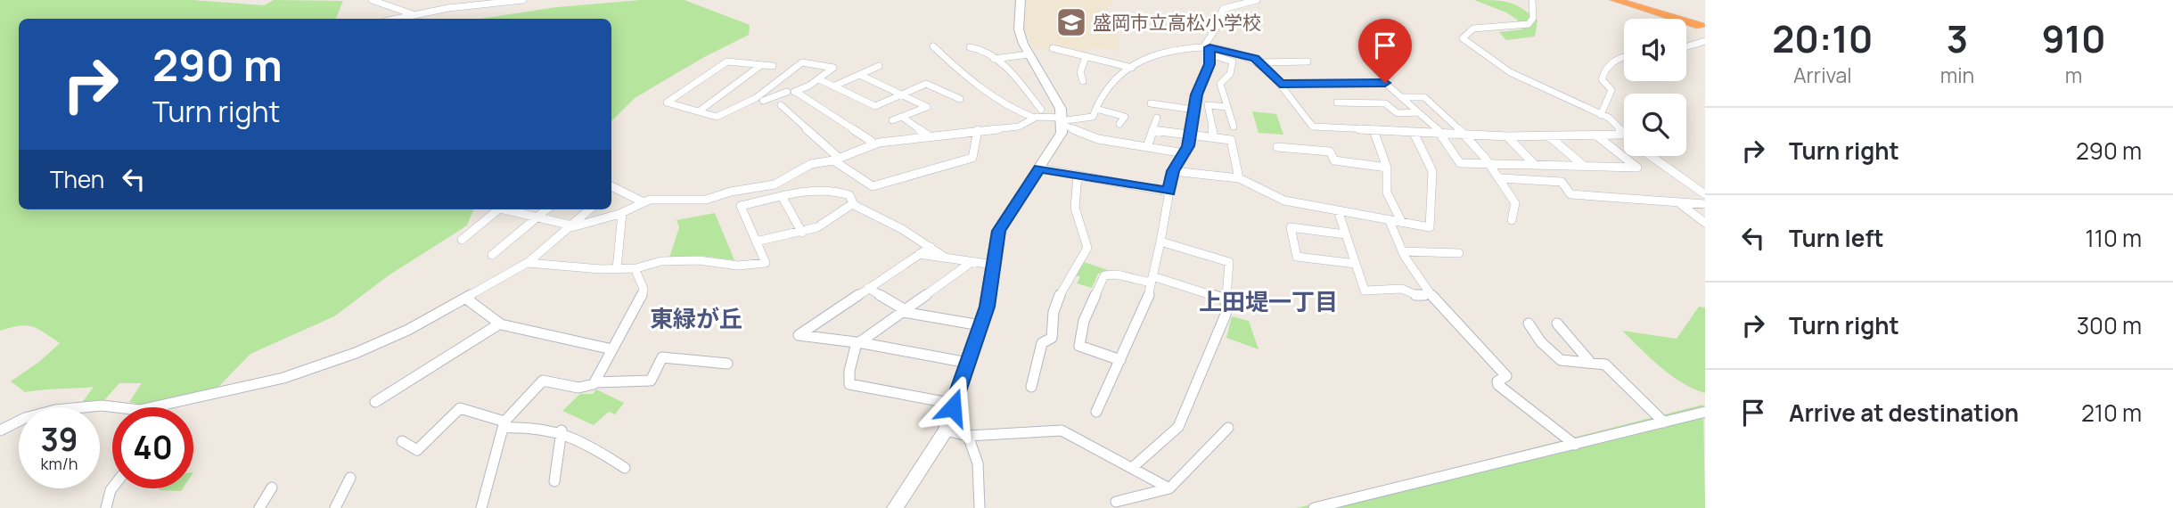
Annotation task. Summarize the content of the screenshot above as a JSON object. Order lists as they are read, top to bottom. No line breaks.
{"districts":["上田堤一丁目","東緑が丘"],"places":{"school or university":["盛岡市立高松小学校"]},"page":{"eta":["20:10","Arrival","3","min","910","m"],"turn":["290 m","Turn right"],"list":[{"name":"Turn right","value":"290 m"},{"name":"Turn left","value":"110 m"},{"name":"Turn right","value":"300 m"},{"name":"Arrive at destination","value":"210 m"}],"then":"Then","speed":"39 km/h","limit":"40"}}
